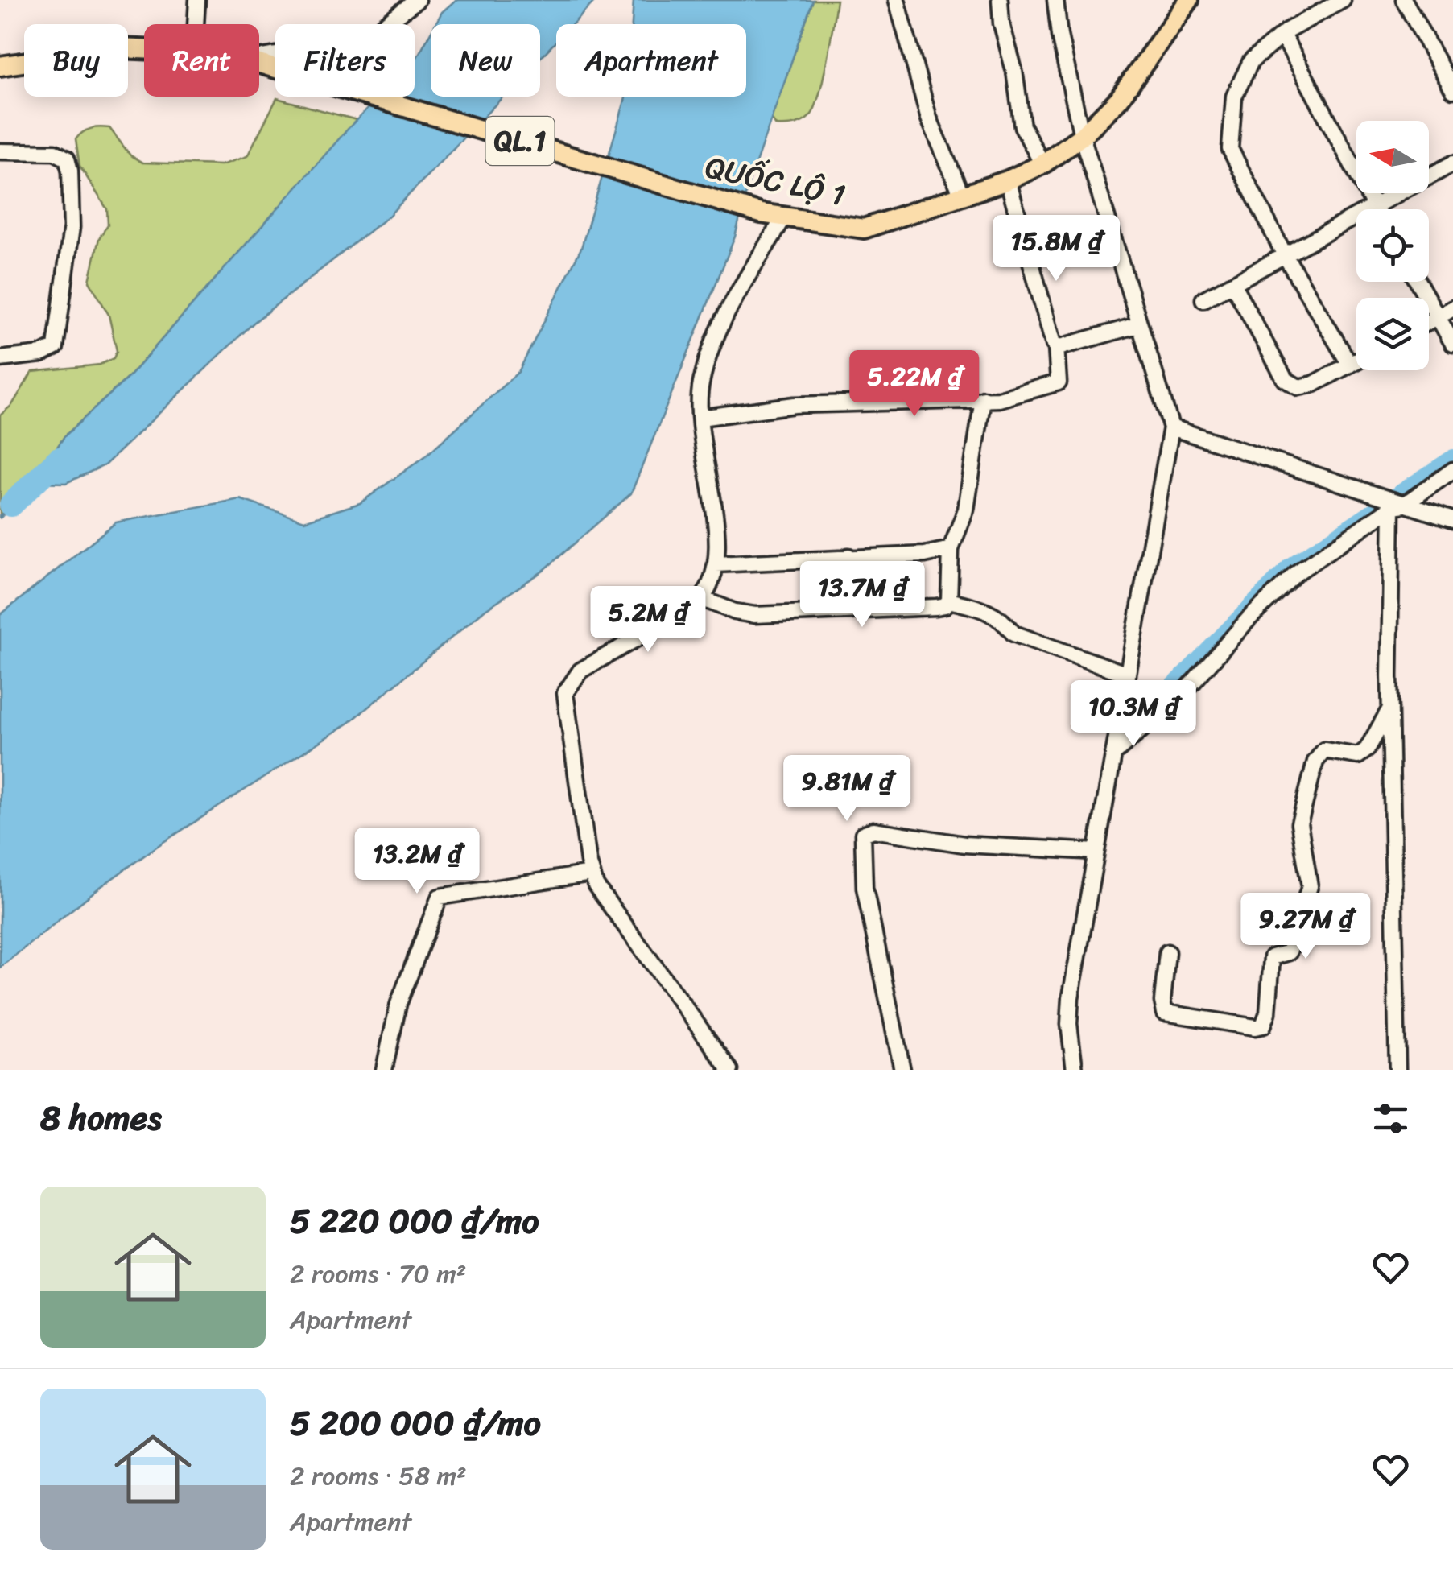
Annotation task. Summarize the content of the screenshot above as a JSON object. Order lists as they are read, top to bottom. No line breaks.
{"streets":{"main road":["QL.1","QUỐC LỘ 1"]},"north":"left","page":{"chip":["Buy","Rent","Filters","New","Apartment"],"price":["15.8M ₫","5.22M ₫","13.7M ₫","5.2M ₫","10.3M ₫","9.81M ₫","13.2M ₫","9.27M ₫"],"heading":"8 homes","list":[{"name":"5 220 000 ₫/mo","note":"2 rooms · 70 m² · Apartment"},{"name":"5 200 000 ₫/mo","note":"2 rooms · 58 m² · Apartment"}]}}
